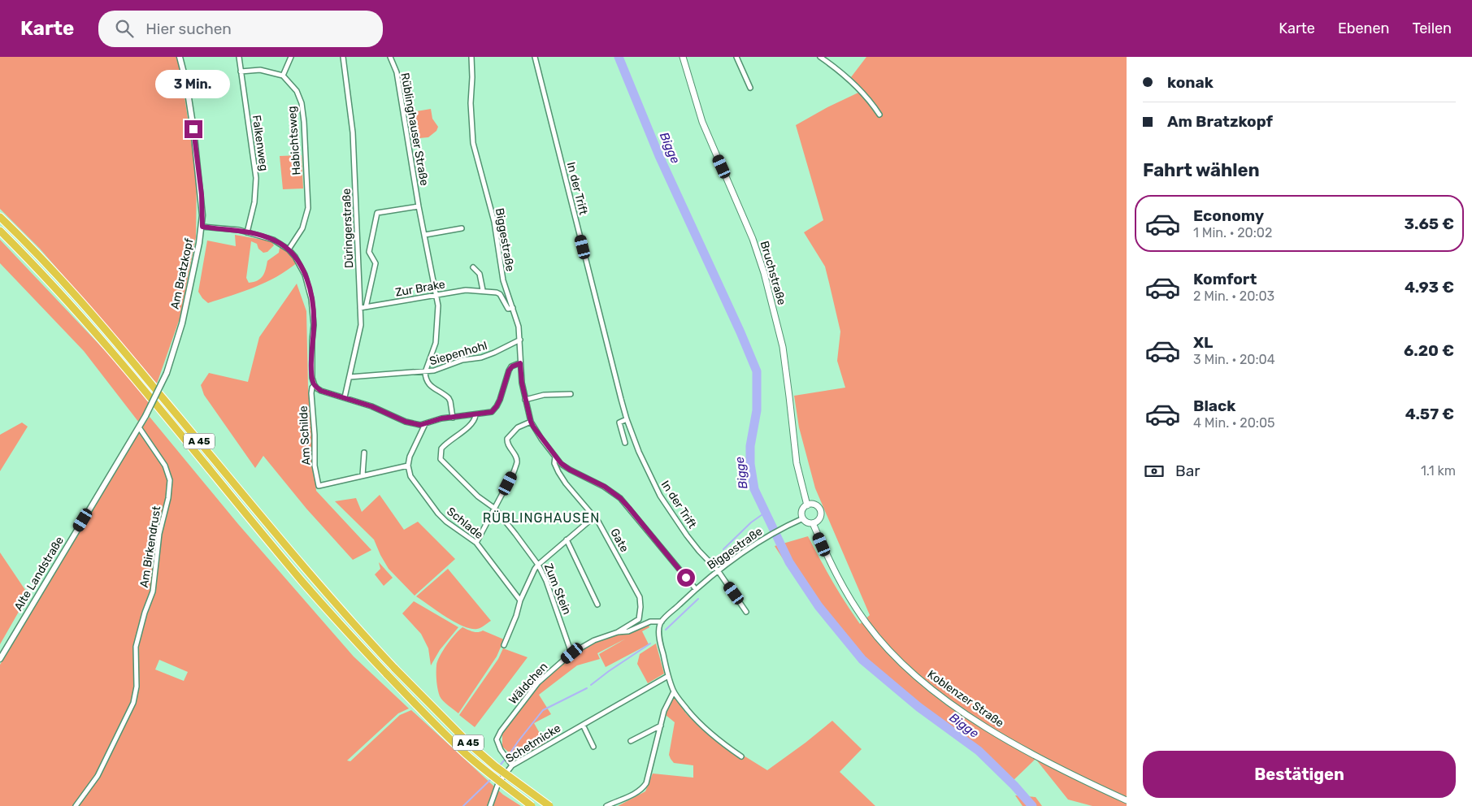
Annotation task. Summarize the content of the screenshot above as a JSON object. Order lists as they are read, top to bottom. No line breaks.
{"streets":{"highway":["A 45"],"main road":["Bruchstraße","Koblenzer Straße"],"street":["Rüblinghauser Straße","Habichtsweg","Falkenweg","In der Trift","Düringerstraße","Biggestraße","Am Bratzkopf","Zur Brake","Siepenhohl","Am Schilde","Schlade","Gate","Am Birkendrust","Alte Landstraße","Zum Stein","Wäldchen","Schetmicke"]},"crossings":[["Rüblinghauser Straße","Düringerstraße"],["Rüblinghauser Straße","Zur Brake"],["Rüblinghauser Straße","Siepenhohl"],["Habichtsweg","Am Schilde"],["In der Trift","Biggestraße"],["Düringerstraße","Zur Brake"],["Düringerstraße","Siepenhohl"],["Biggestraße","Bruchstraße"],["Biggestraße","Zur Brake"],["Biggestraße","Siepenhohl"],["Biggestraße","Gate"],["Biggestraße","Koblenzer Straße"],["Bruchstraße","Koblenzer Straße"],["Am Bratzkopf","Alte Landstraße"],["Gate","Wäldchen"],["Am Birkendrust","Alte Landstraße"],["Zum Stein","Wäldchen"],["Wäldchen","Schetmicke"]],"districts":["RÜBLINGHAUSEN"],"water":["Bigge"],"page":{"header":"Karte","search":"Hier suchen","nav":["Karte","Ebenen","Teilen"],"banner":["konak","Am Bratzkopf"],"bubble":"3 Min.","heading":"Fahrt wählen","list":[{"name":"Economy","note":"1 Min. · 20:02","value":"3.65 €"},{"name":"Komfort","note":"2 Min. · 20:03","value":"4.93 €"},{"name":"XL","note":"3 Min. · 20:04","value":"6.20 €"},{"name":"Black","note":"4 Min. · 20:05","value":"4.57 €"}],"pay":["Bar","1.1 km"],"buttons":"Bestätigen"}}
